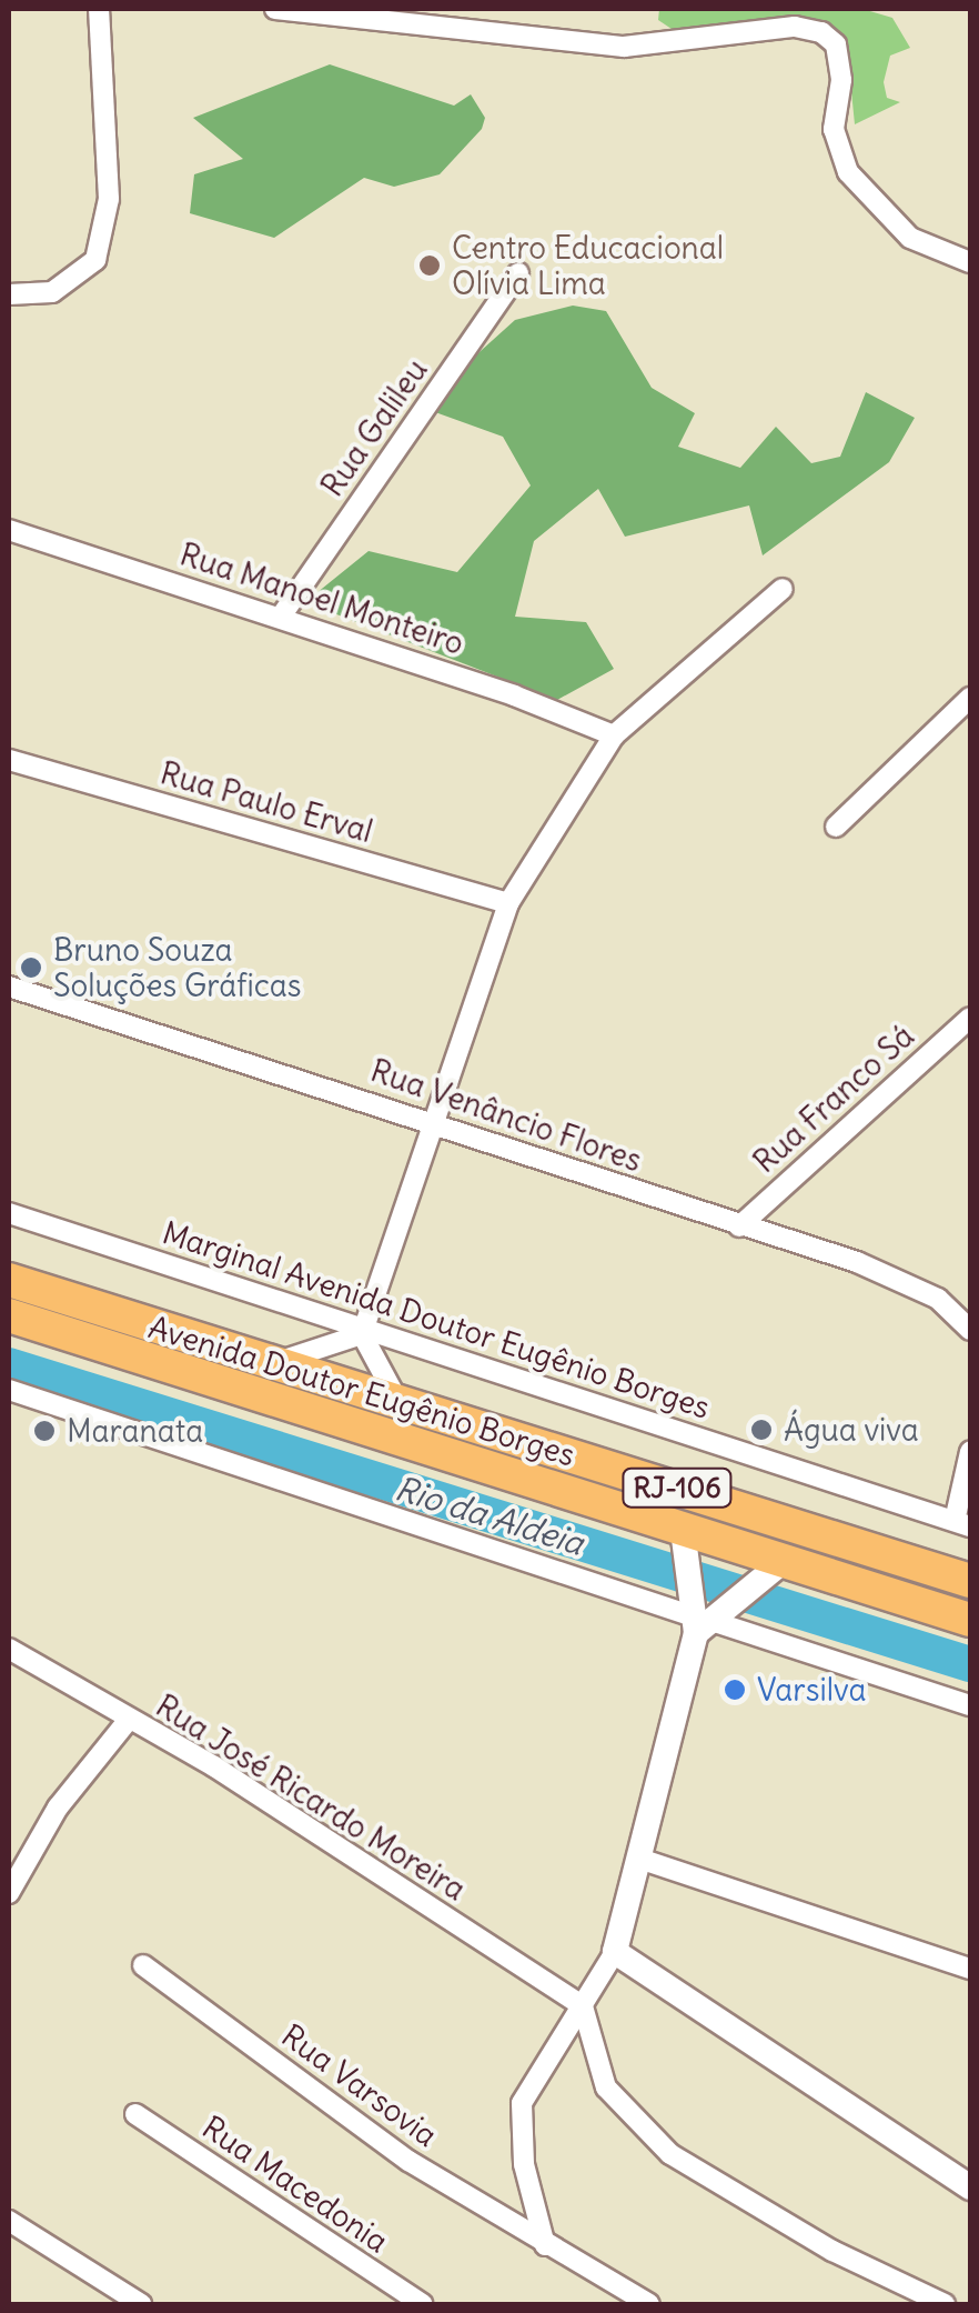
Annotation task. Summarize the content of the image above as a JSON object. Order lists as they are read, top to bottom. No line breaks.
{"streets":{"highway":["Avenida Doutor Eugênio Borges","RJ-106"],"street":["Rua Galileu","Rua Manoel Monteiro","Rua Paulo Erval","Rua Franco Sá","Rua Venâncio Flores","Marginal Avenida Doutor Eugênio Borges","Rua José Ricardo Moreira","Rua Varsovia","Rua Macedonia"]},"crossings":[["Rua Galileu","Rua Manoel Monteiro"],["Rua Franco Sá","Rua Venâncio Flores"]],"water":["Rio da Aldeia"],"places":["Centro Educacional Olívia Lima","Bruno Souza Soluções Gráficas","Água viva","Maranata","Varsilva"]}
